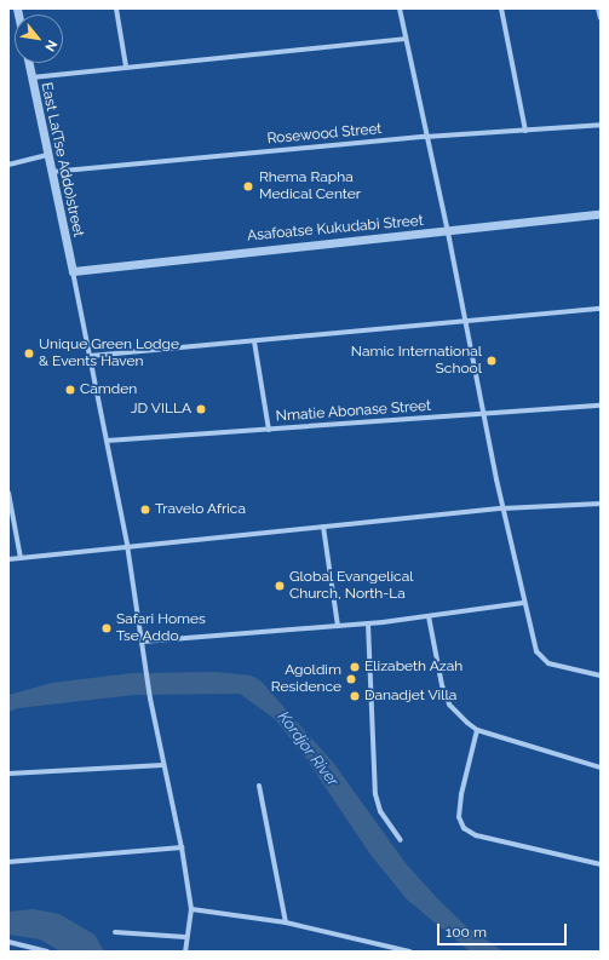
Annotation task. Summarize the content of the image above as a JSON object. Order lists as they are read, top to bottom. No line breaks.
{"streets":{"street":["Rosewood Street","East La(Tse Addo)street","Asafoatse Kukudabi Street","Nmatie Abonase Street"]},"crossings":[["Rosewood Street","East La(Tse Addo)street"],["East La(Tse Addo)street","Asafoatse Kukudabi Street"]],"water":["Kordjor River"],"places":["Rhema Rapha Medical Center","Unique Green Lodge & Events Haven","Namic International School","Camden","JD VILLA","Travelo Africa","Global Evangelical Church, North-La","Safari Homes Tse Addo","Elizabeth Azah","Agoldim Residence","Danadjet Villa"],"scale_bar":"100 m","north":"bottom right"}
